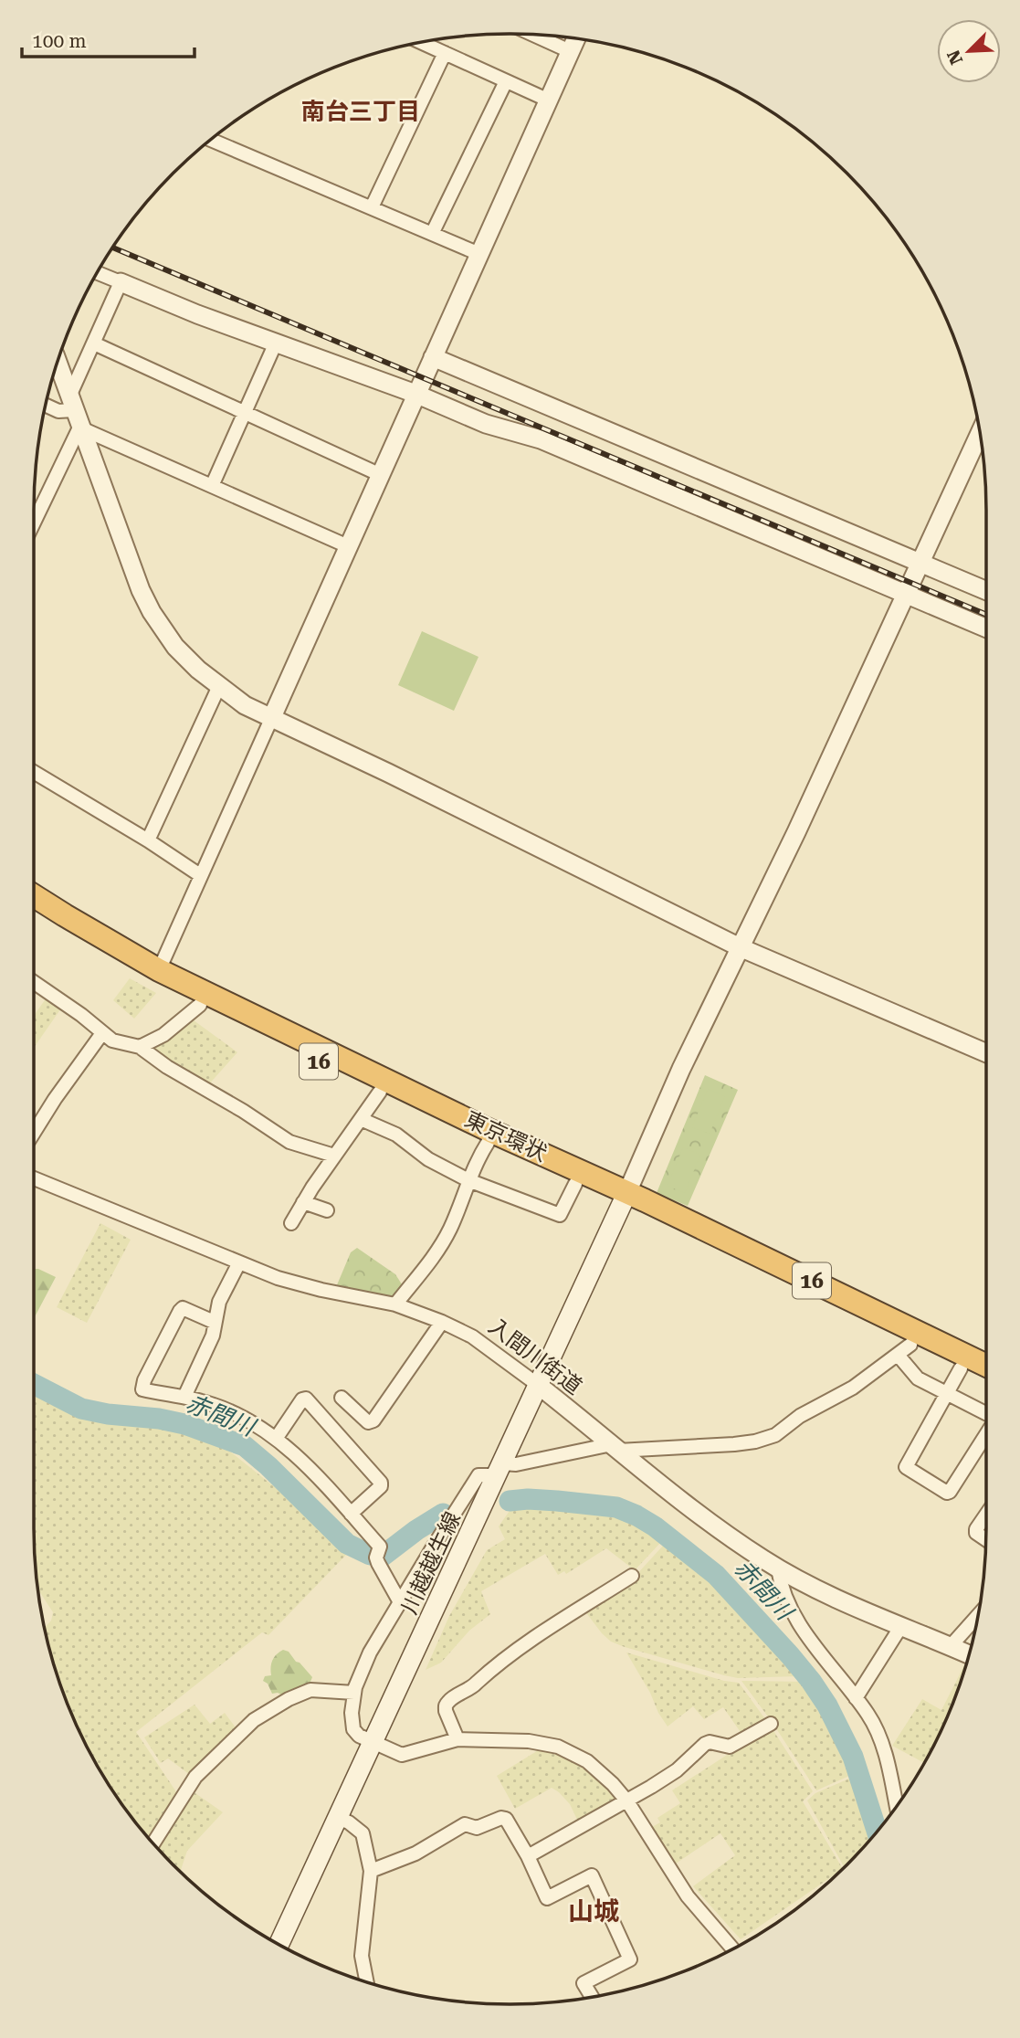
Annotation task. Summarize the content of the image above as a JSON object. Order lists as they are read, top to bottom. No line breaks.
{"streets":{"highway":["16","東京環状"],"main road":["川越越生線"],"street":["入間川街道"]},"crossings":[["東京環状","川越越生線"],["入間川街道","川越越生線"]],"districts":["南台三丁目","山城"],"water":["赤間川"],"scale_bar":"100 m","north":"bottom left"}
